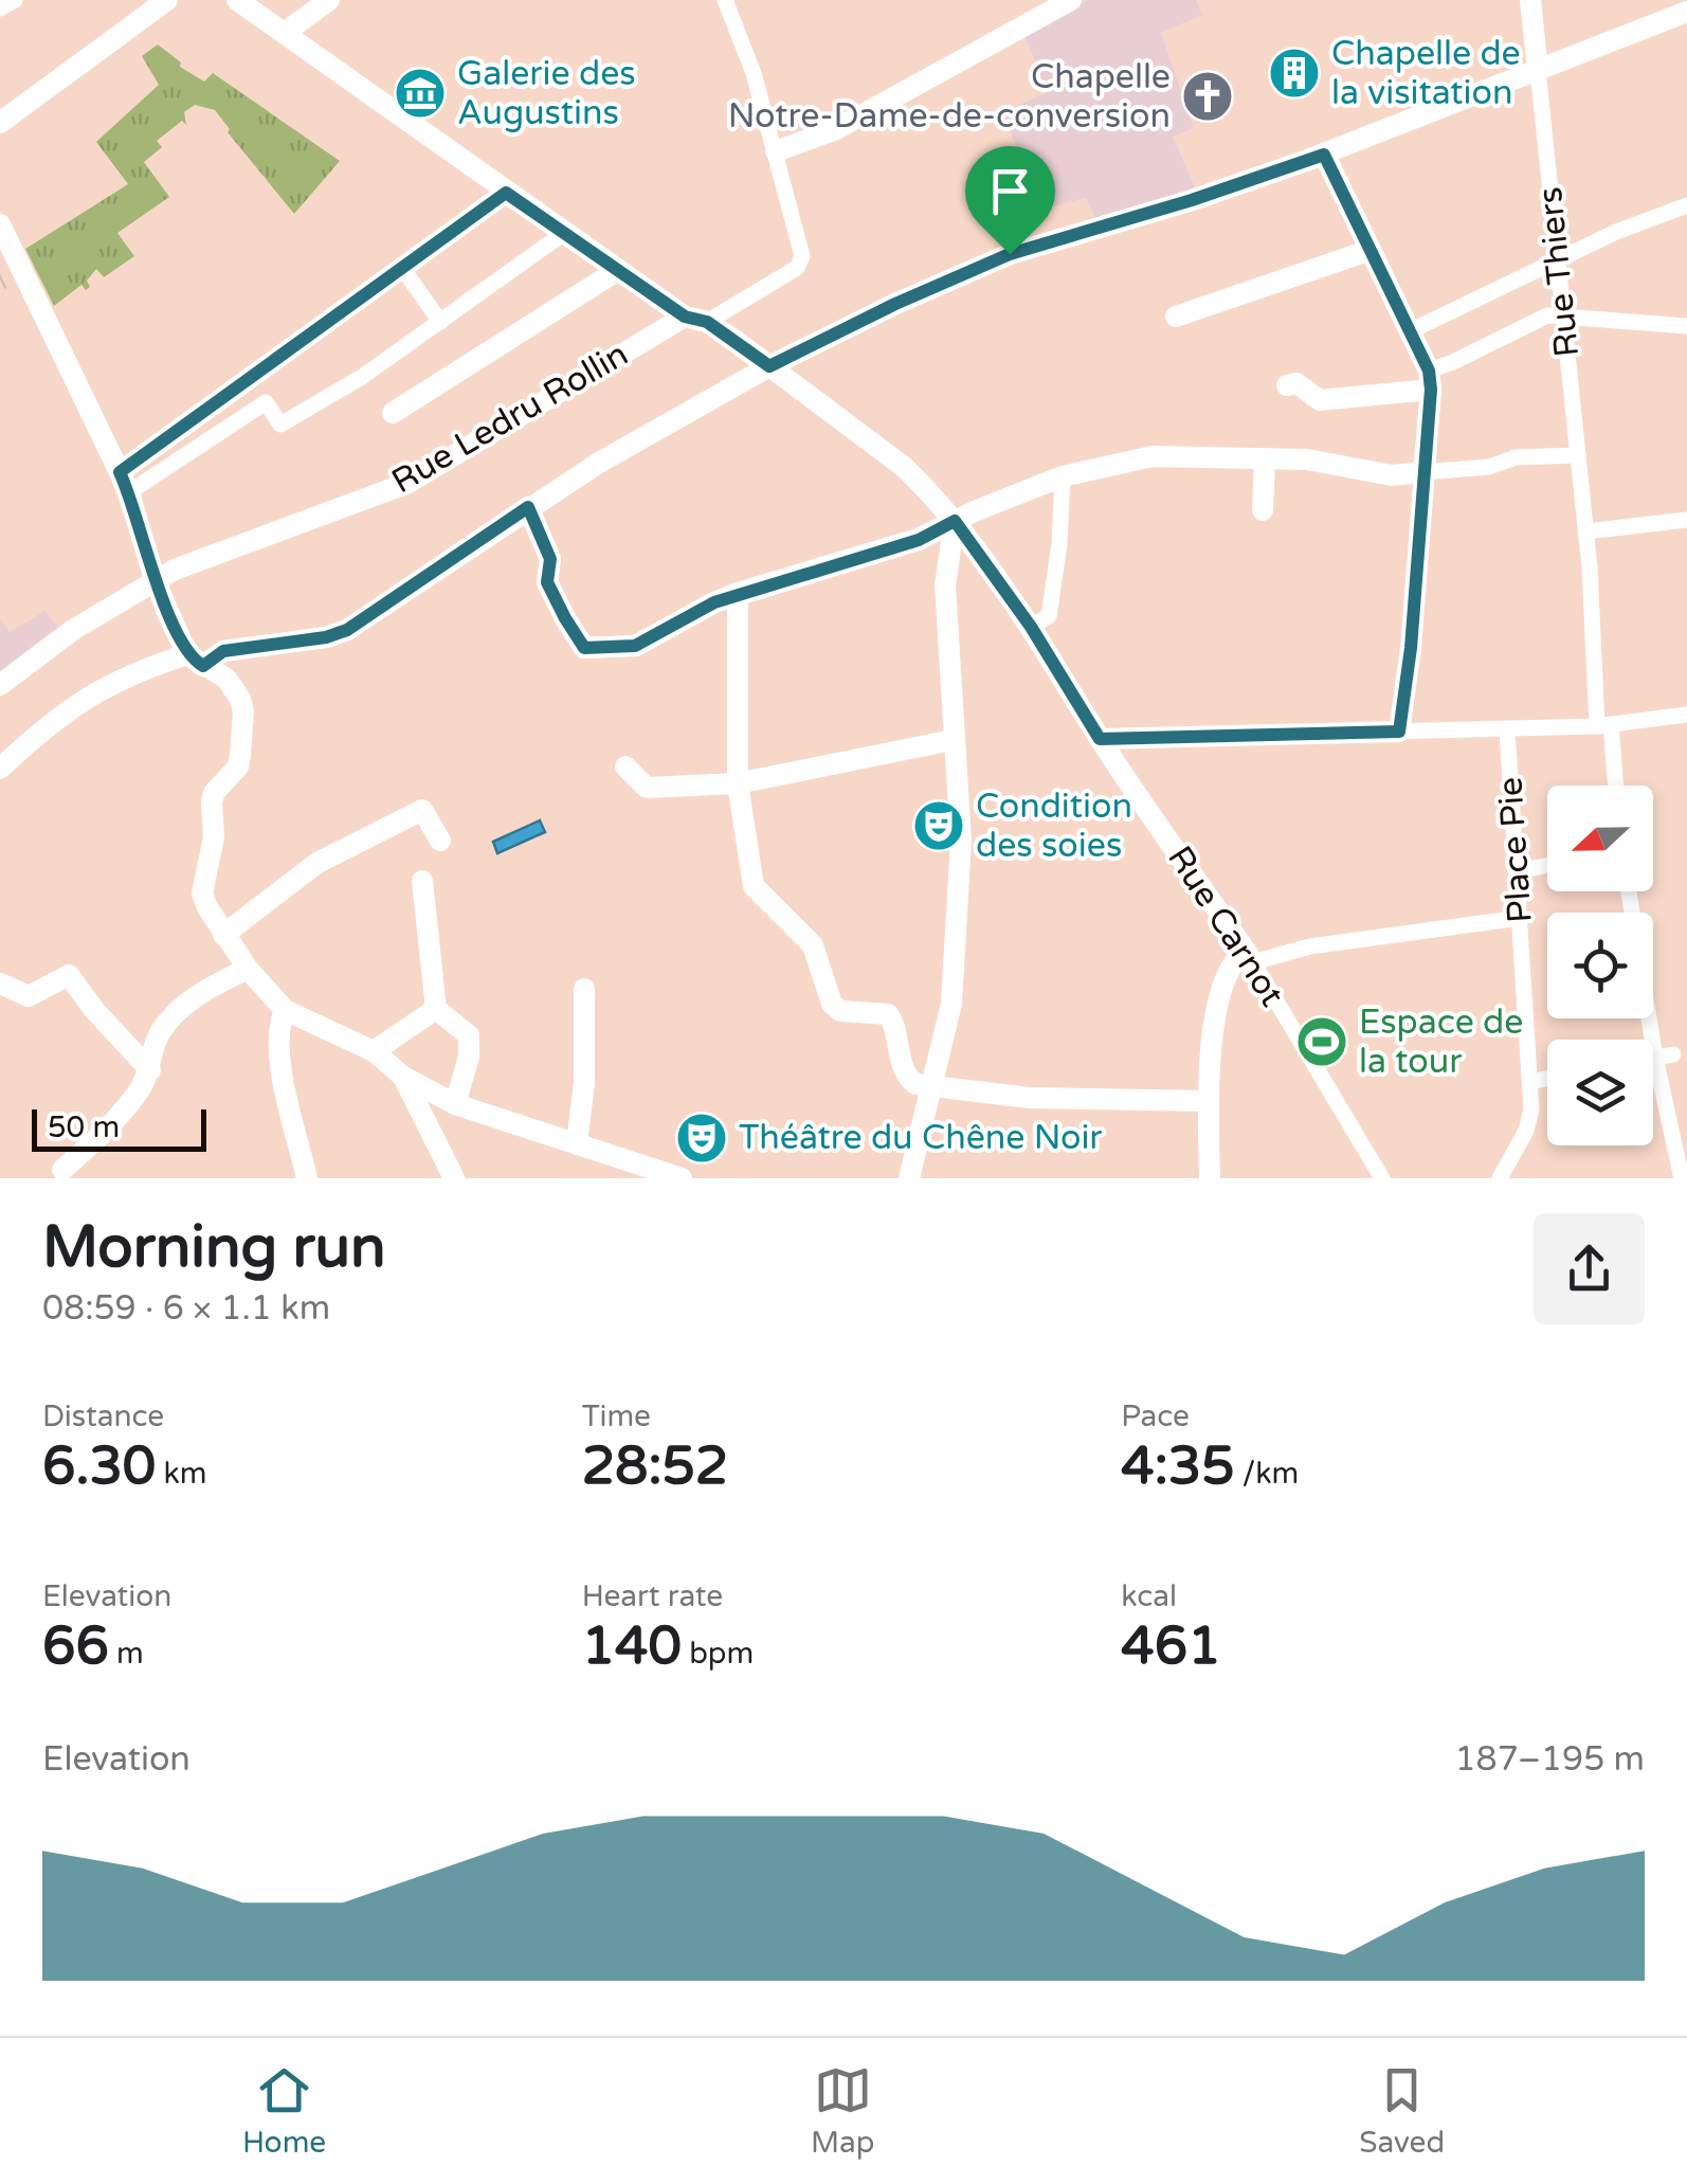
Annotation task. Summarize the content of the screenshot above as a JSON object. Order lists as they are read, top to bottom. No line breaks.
{"streets":{"street":["Rue Thiers","Rue Ledru Rollin","Place Pie","Rue Carnot"]},"crossings":[["Rue Ledru Rollin","Rue Carnot"]],"places":{"building":["Chapelle de la visitation"],"museum":["Galerie des Augustins"],"church":["Chapelle Notre-Dame-de-conversion"],"theatre":["Condition des soies","Théâtre du Chêne Noir"],"sports":["Espace de la tour"]},"scale_bar":"50 m","north":"left","page":{"scale":"50 m","heading":["Morning run","08:59 · 6 × 1.1 km"],"stats":[["Distance","6.30 km"],["Time","28:52"],["Pace","4:35 /km"],["Elevation","66 m"],["Heart rate","140 bpm"],["kcal","461"]],"chart":["Elevation","187–195 m"],"tabs":["Home","Map","Saved"]}}
